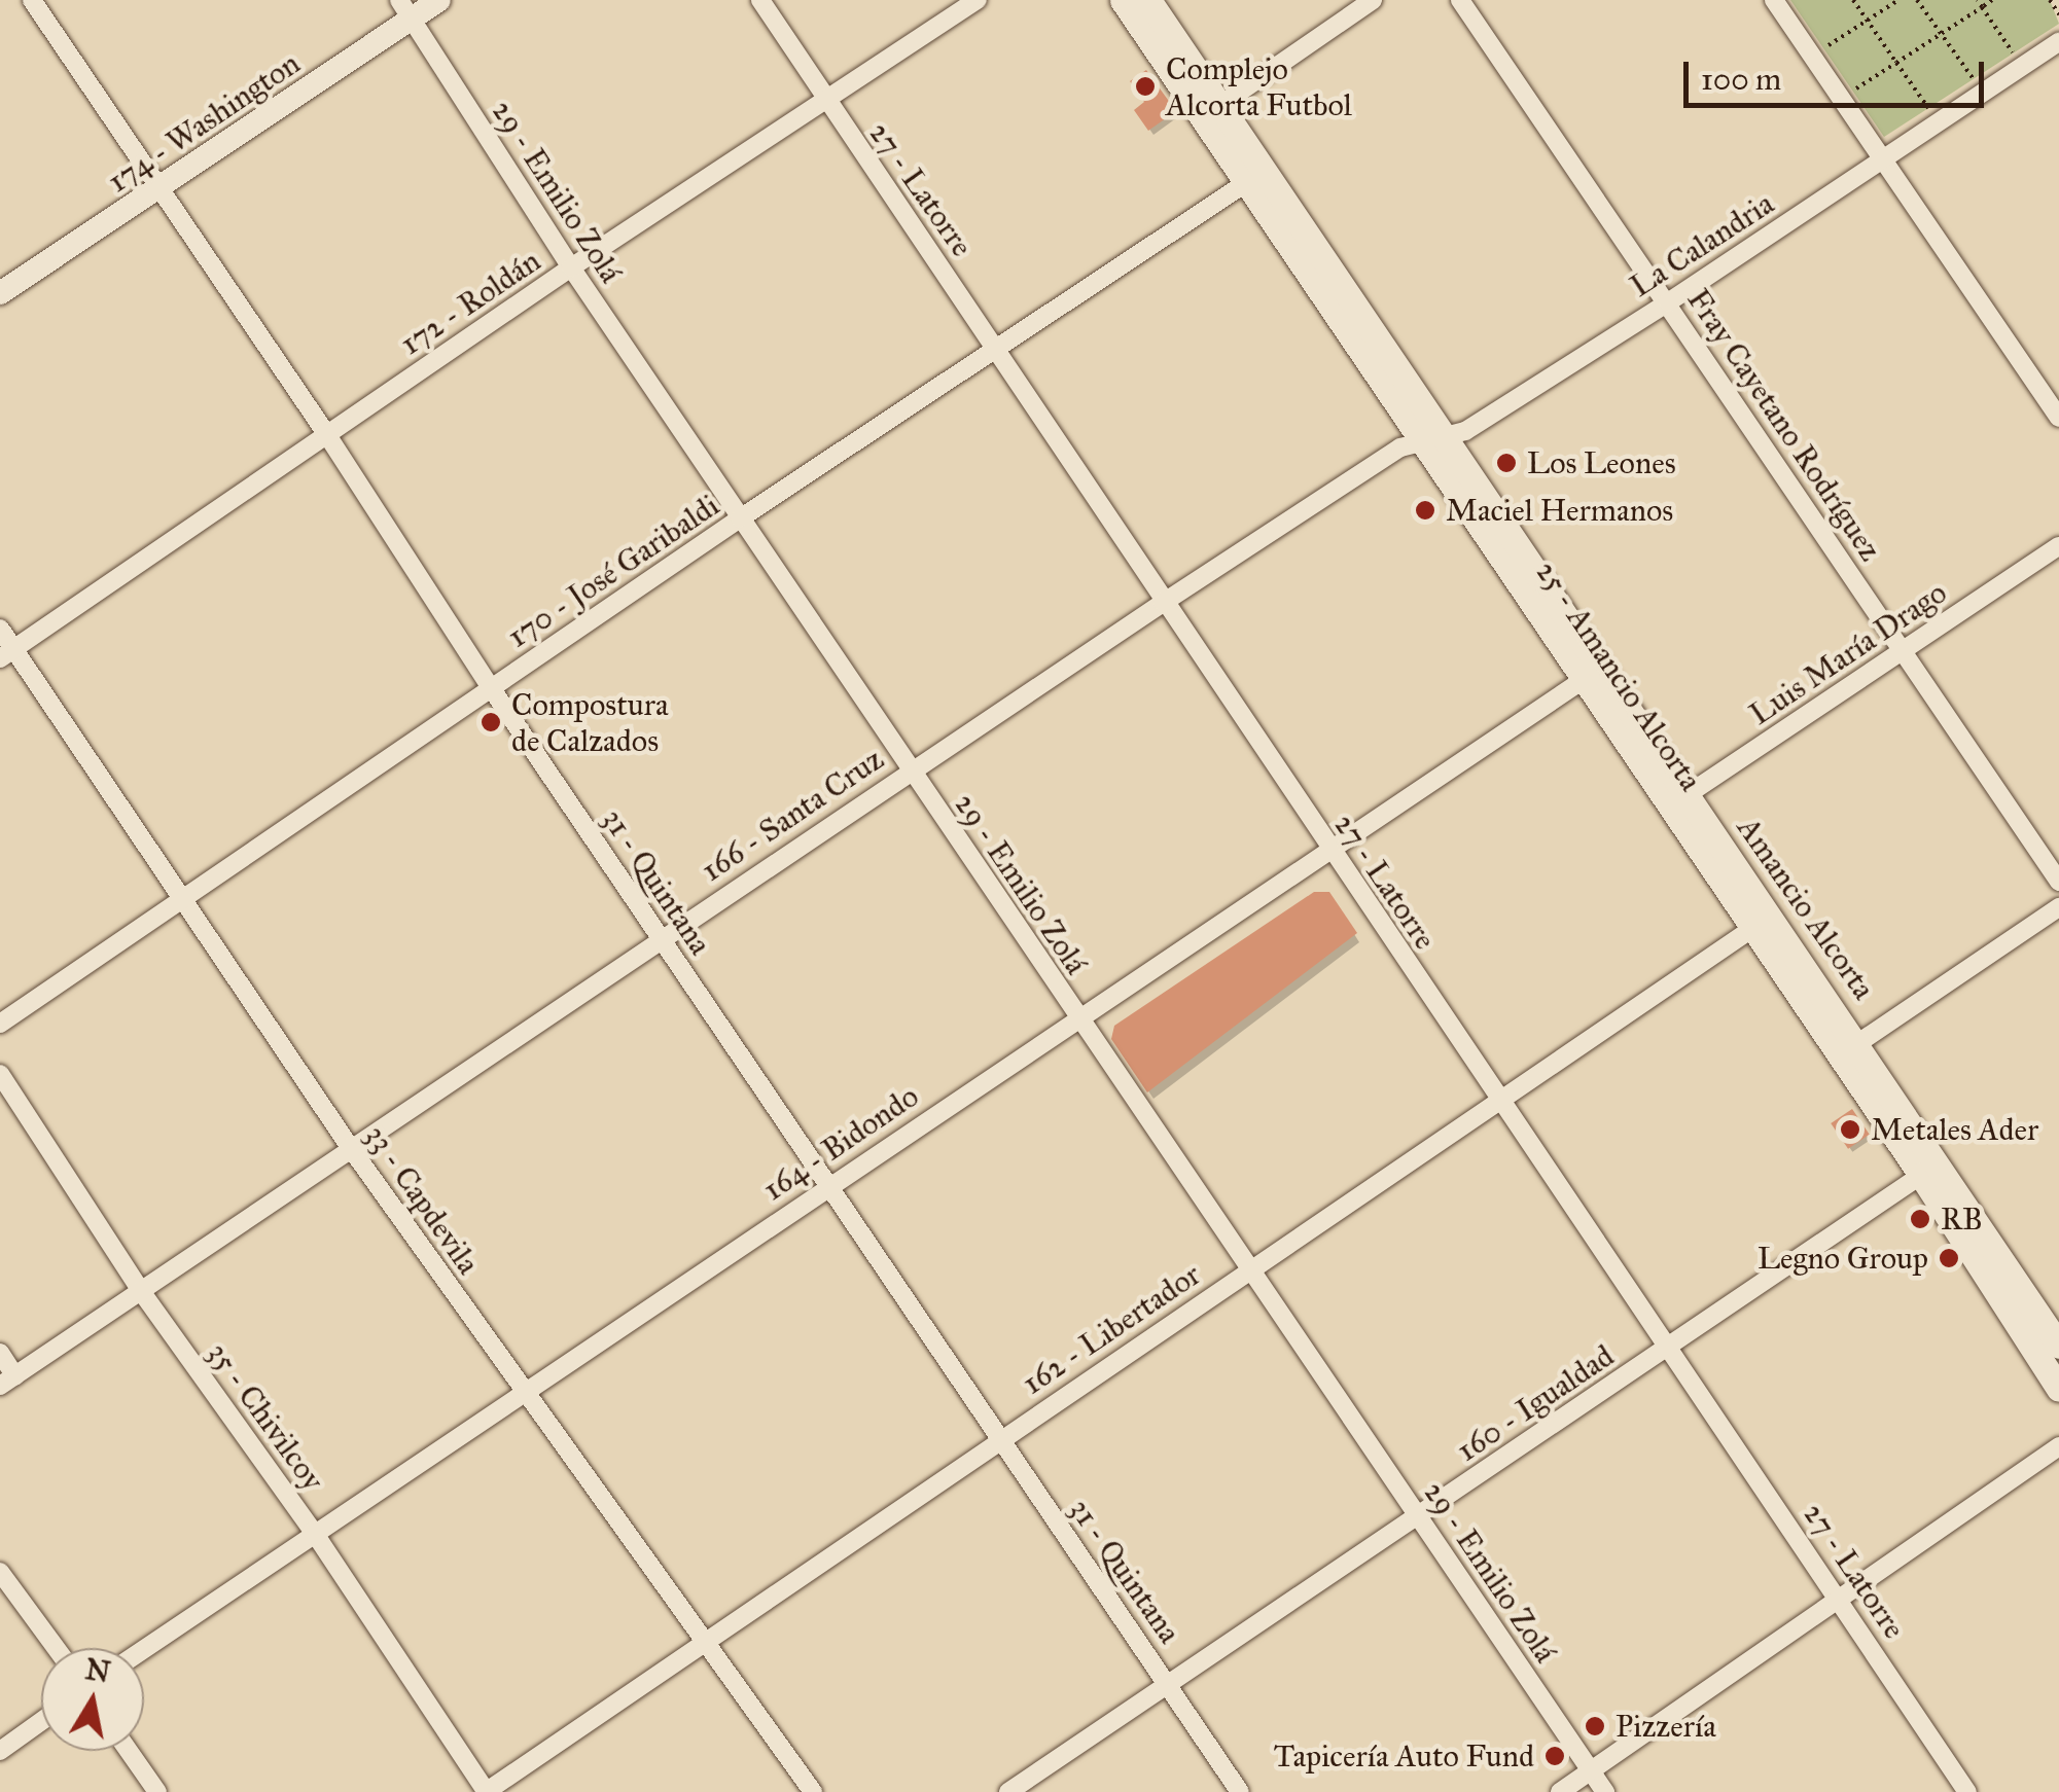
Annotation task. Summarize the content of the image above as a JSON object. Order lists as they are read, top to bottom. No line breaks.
{"streets":{"main road":["25 - Amancio Alcorta"],"street":["174 - Washington","27 - Latorre","29 - Emilio Zolá","La Calandria","172 - Roldán","Fray Cayetano Rodríguez","170 - José Garibaldi","Luis María Drago","166 - Santa Cruz","31 - Quintana","164 - Bidondo","33 - Capdevila","162 - Libertador","160 - Igualdad","35 - Chivilcoy"]},"crossings":[["174 - Washington","29 - Emilio Zolá"],["174 - Washington","31 - Quintana"],["27 - Latorre","172 - Roldán"],["27 - Latorre","170 - José Garibaldi"],["27 - Latorre","166 - Santa Cruz"],["27 - Latorre","164 - Bidondo"],["27 - Latorre","162 - Libertador"],["27 - Latorre","160 - Igualdad"],["29 - Emilio Zolá","172 - Roldán"],["29 - Emilio Zolá","170 - José Garibaldi"],["29 - Emilio Zolá","166 - Santa Cruz"],["29 - Emilio Zolá","164 - Bidondo"],["29 - Emilio Zolá","162 - Libertador"],["29 - Emilio Zolá","160 - Igualdad"],["La Calandria","Fray Cayetano Rodríguez"],["La Calandria","25 - Amancio Alcorta"],["La Calandria","166 - Santa Cruz"],["172 - Roldán","31 - Quintana"],["172 - Roldán","33 - Capdevila"],["Fray Cayetano Rodríguez","Luis María Drago"],["170 - José Garibaldi","25 - Amancio Alcorta"],["170 - José Garibaldi","31 - Quintana"],["170 - José Garibaldi","33 - Capdevila"],["Luis María Drago","25 - Amancio Alcorta"],["25 - Amancio Alcorta","166 - Santa Cruz"],["25 - Amancio Alcorta","164 - Bidondo"],["25 - Amancio Alcorta","162 - Libertador"],["25 - Amancio Alcorta","160 - Igualdad"],["166 - Santa Cruz","31 - Quintana"],["166 - Santa Cruz","33 - Capdevila"],["166 - Santa Cruz","35 - Chivilcoy"],["31 - Quintana","164 - Bidondo"],["31 - Quintana","162 - Libertador"],["31 - Quintana","160 - Igualdad"],["164 - Bidondo","33 - Capdevila"],["164 - Bidondo","35 - Chivilcoy"],["33 - Capdevila","162 - Libertador"],["162 - Libertador","35 - Chivilcoy"]],"places":["Complejo Alcorta Futbol","Los Leones","Maciel Hermanos","Compostura de Calzados","Metales Ader","RB","Legno Group","Pizzería","Tapicería Auto Fund"],"scale_bar":"100 m","north":"top"}
